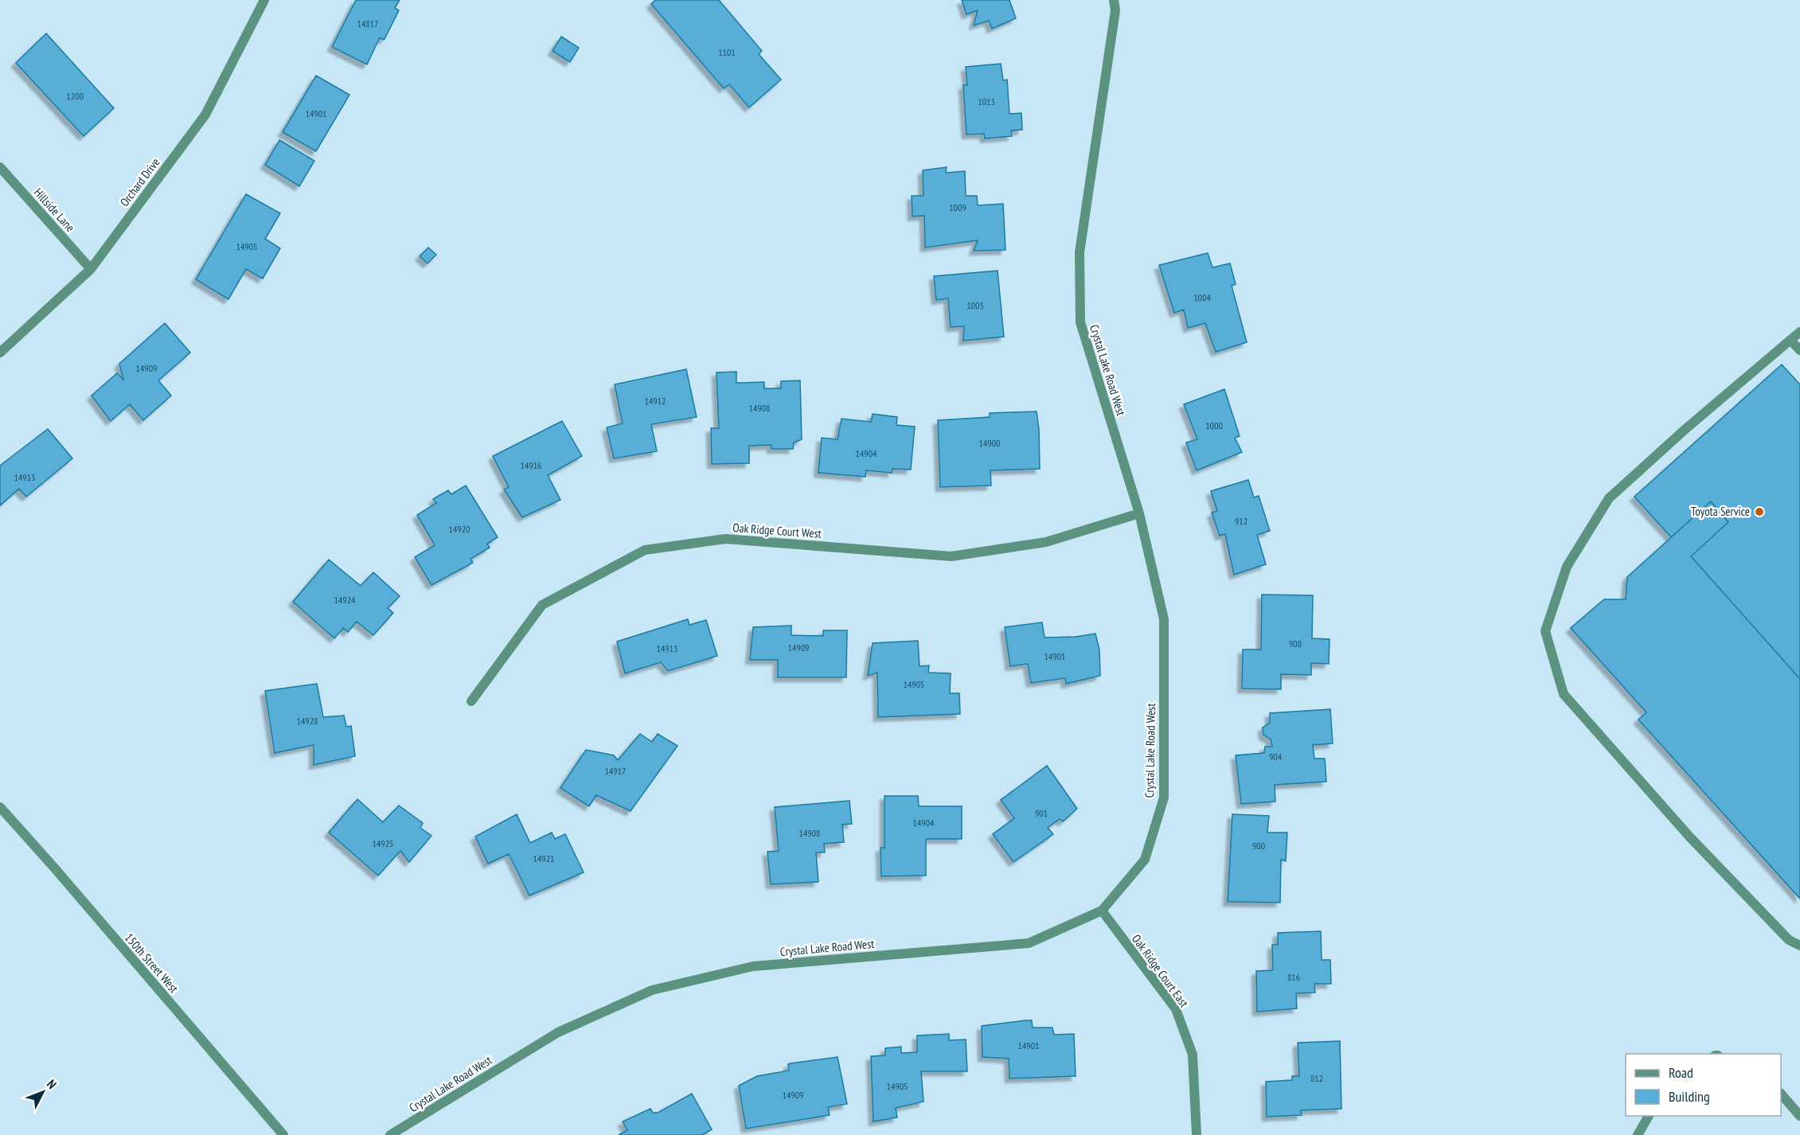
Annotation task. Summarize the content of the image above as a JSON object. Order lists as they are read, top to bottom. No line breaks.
{"streets":{"street":["Orchard Drive","Hillside Lane","Crystal Lake Road West","Oak Ridge Court West","150th Street West","Oak Ridge Court East"]},"crossings":[["Orchard Drive","Hillside Lane"],["Crystal Lake Road West","Oak Ridge Court West"],["Crystal Lake Road West","Oak Ridge Court East"]],"places":["Toyota Service"],"house_numbers":["14817","1101","1200","1013","14901","1009","14905","1004","1005","14909","14912","14908","1000","14900","14904","14916","14913","912","14920","14924","908","14909","14913","14901","14905","14928","904","14917","901","14904","14908","14925","900","14921","816","14901","812","14905","14909"],"legend":["Road","Building"],"north":"top right"}
